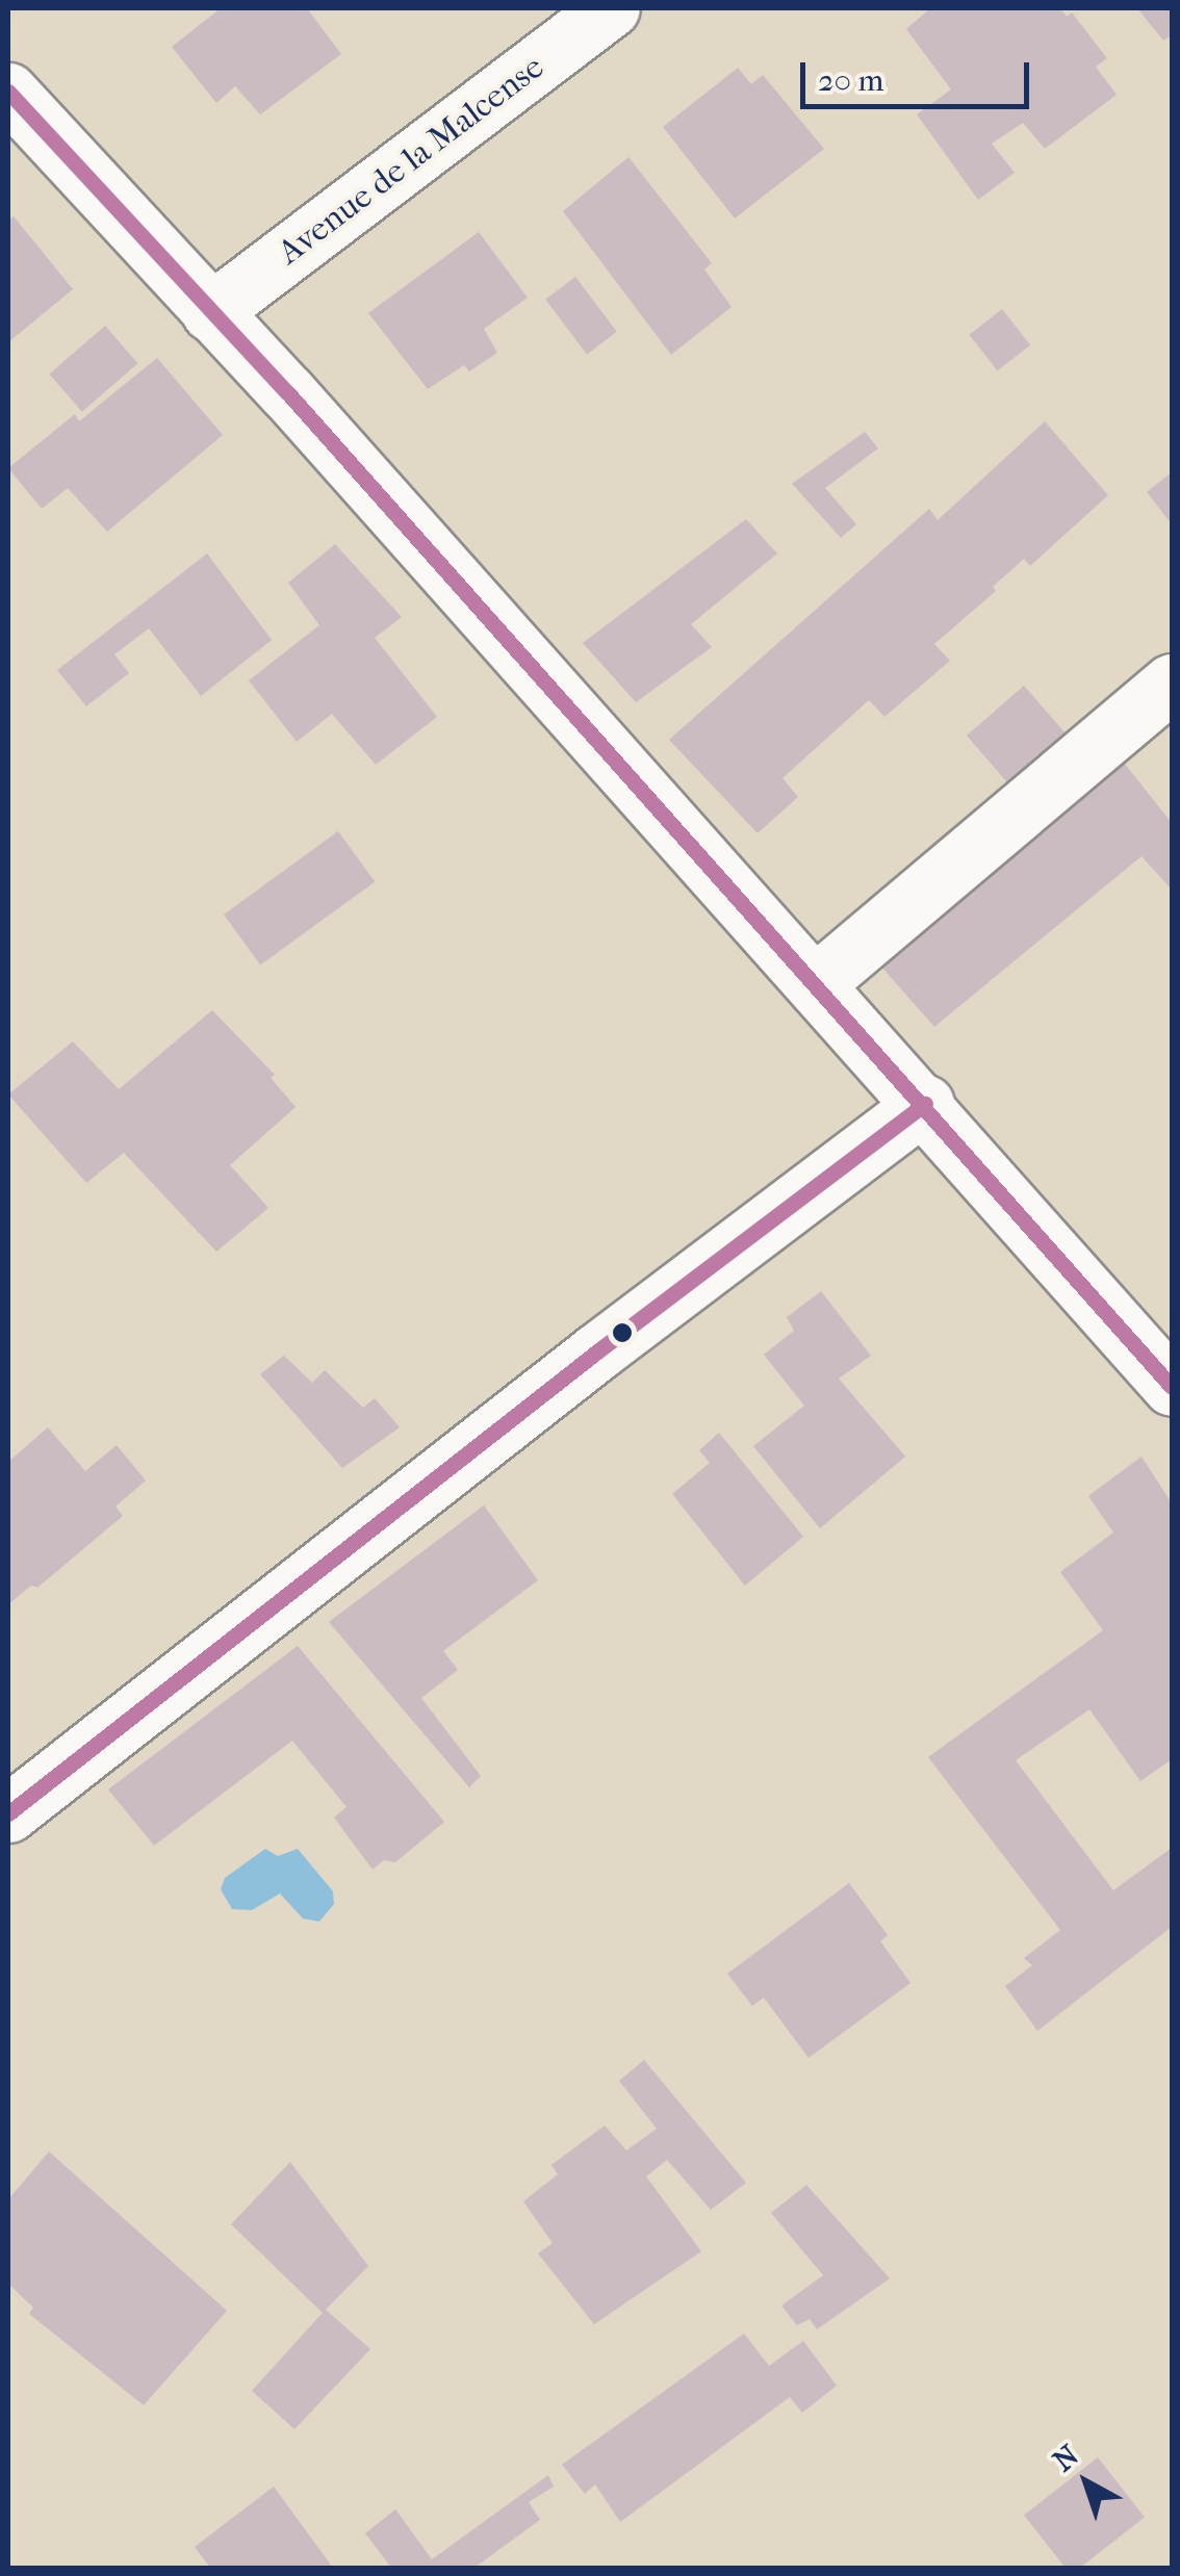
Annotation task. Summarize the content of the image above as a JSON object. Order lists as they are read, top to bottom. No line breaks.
{"streets":{"street":["Avenue de la Malcense"]},"scale_bar":"20 m","north":"top left"}
